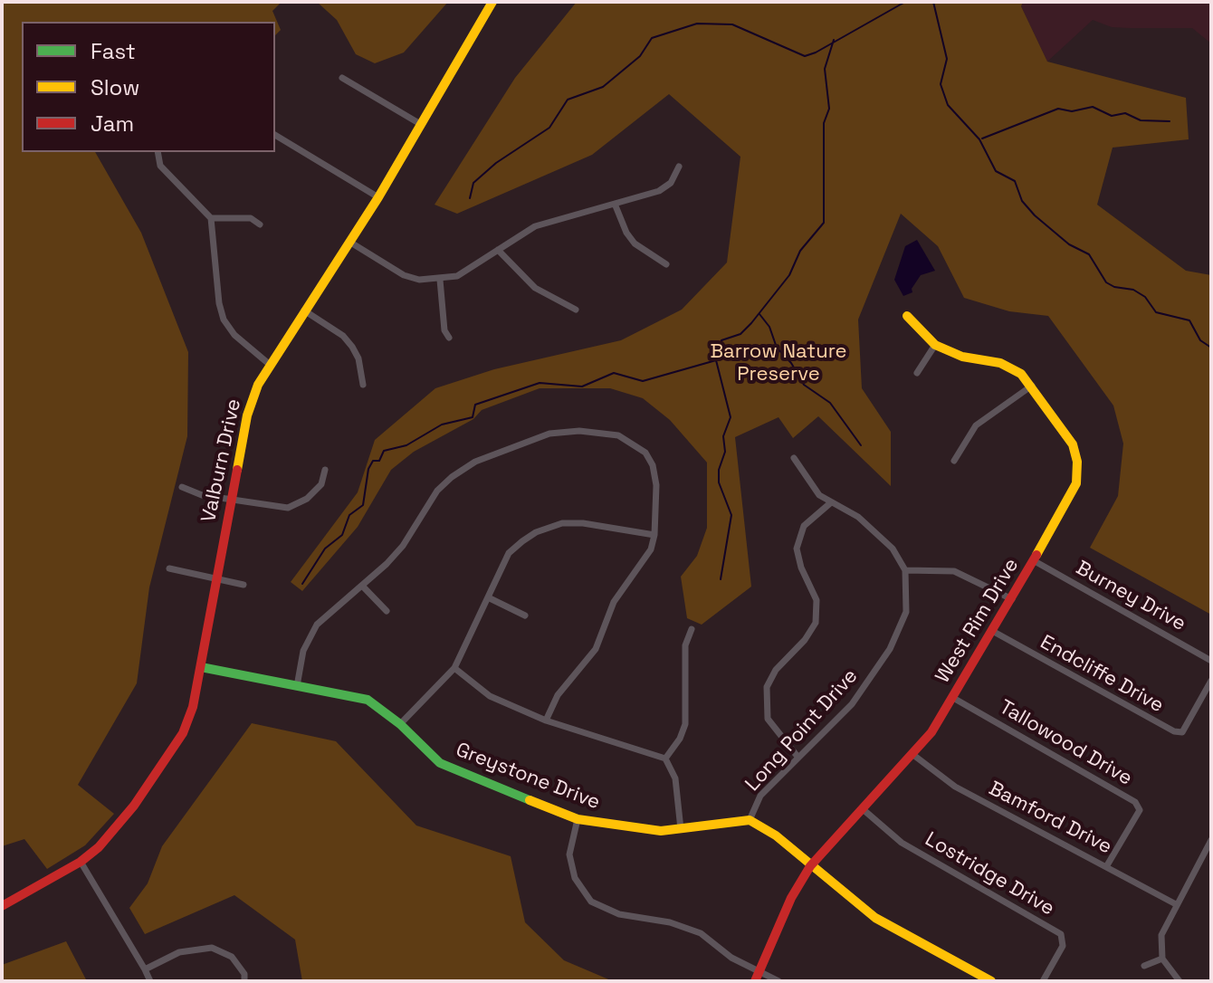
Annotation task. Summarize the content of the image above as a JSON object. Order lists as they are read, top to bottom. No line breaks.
{"streets":{"street":["Valburn Drive","Burney Drive","West Rim Drive","Endcliffe Drive","Long Point Drive","Tallowood Drive","Greystone Drive","Bamford Drive","Lostridge Drive"]},"crossings":[["Valburn Drive","Greystone Drive"],["Burney Drive","West Rim Drive"],["West Rim Drive","Endcliffe Drive"],["West Rim Drive","Tallowood Drive"],["West Rim Drive","Bamford Drive"],["West Rim Drive","Lostridge Drive"],["Long Point Drive","Greystone Drive"],["Tallowood Drive","Bamford Drive"]],"parks":["Barrow Nature Preserve"],"legend":["Fast","Slow","Jam"]}
